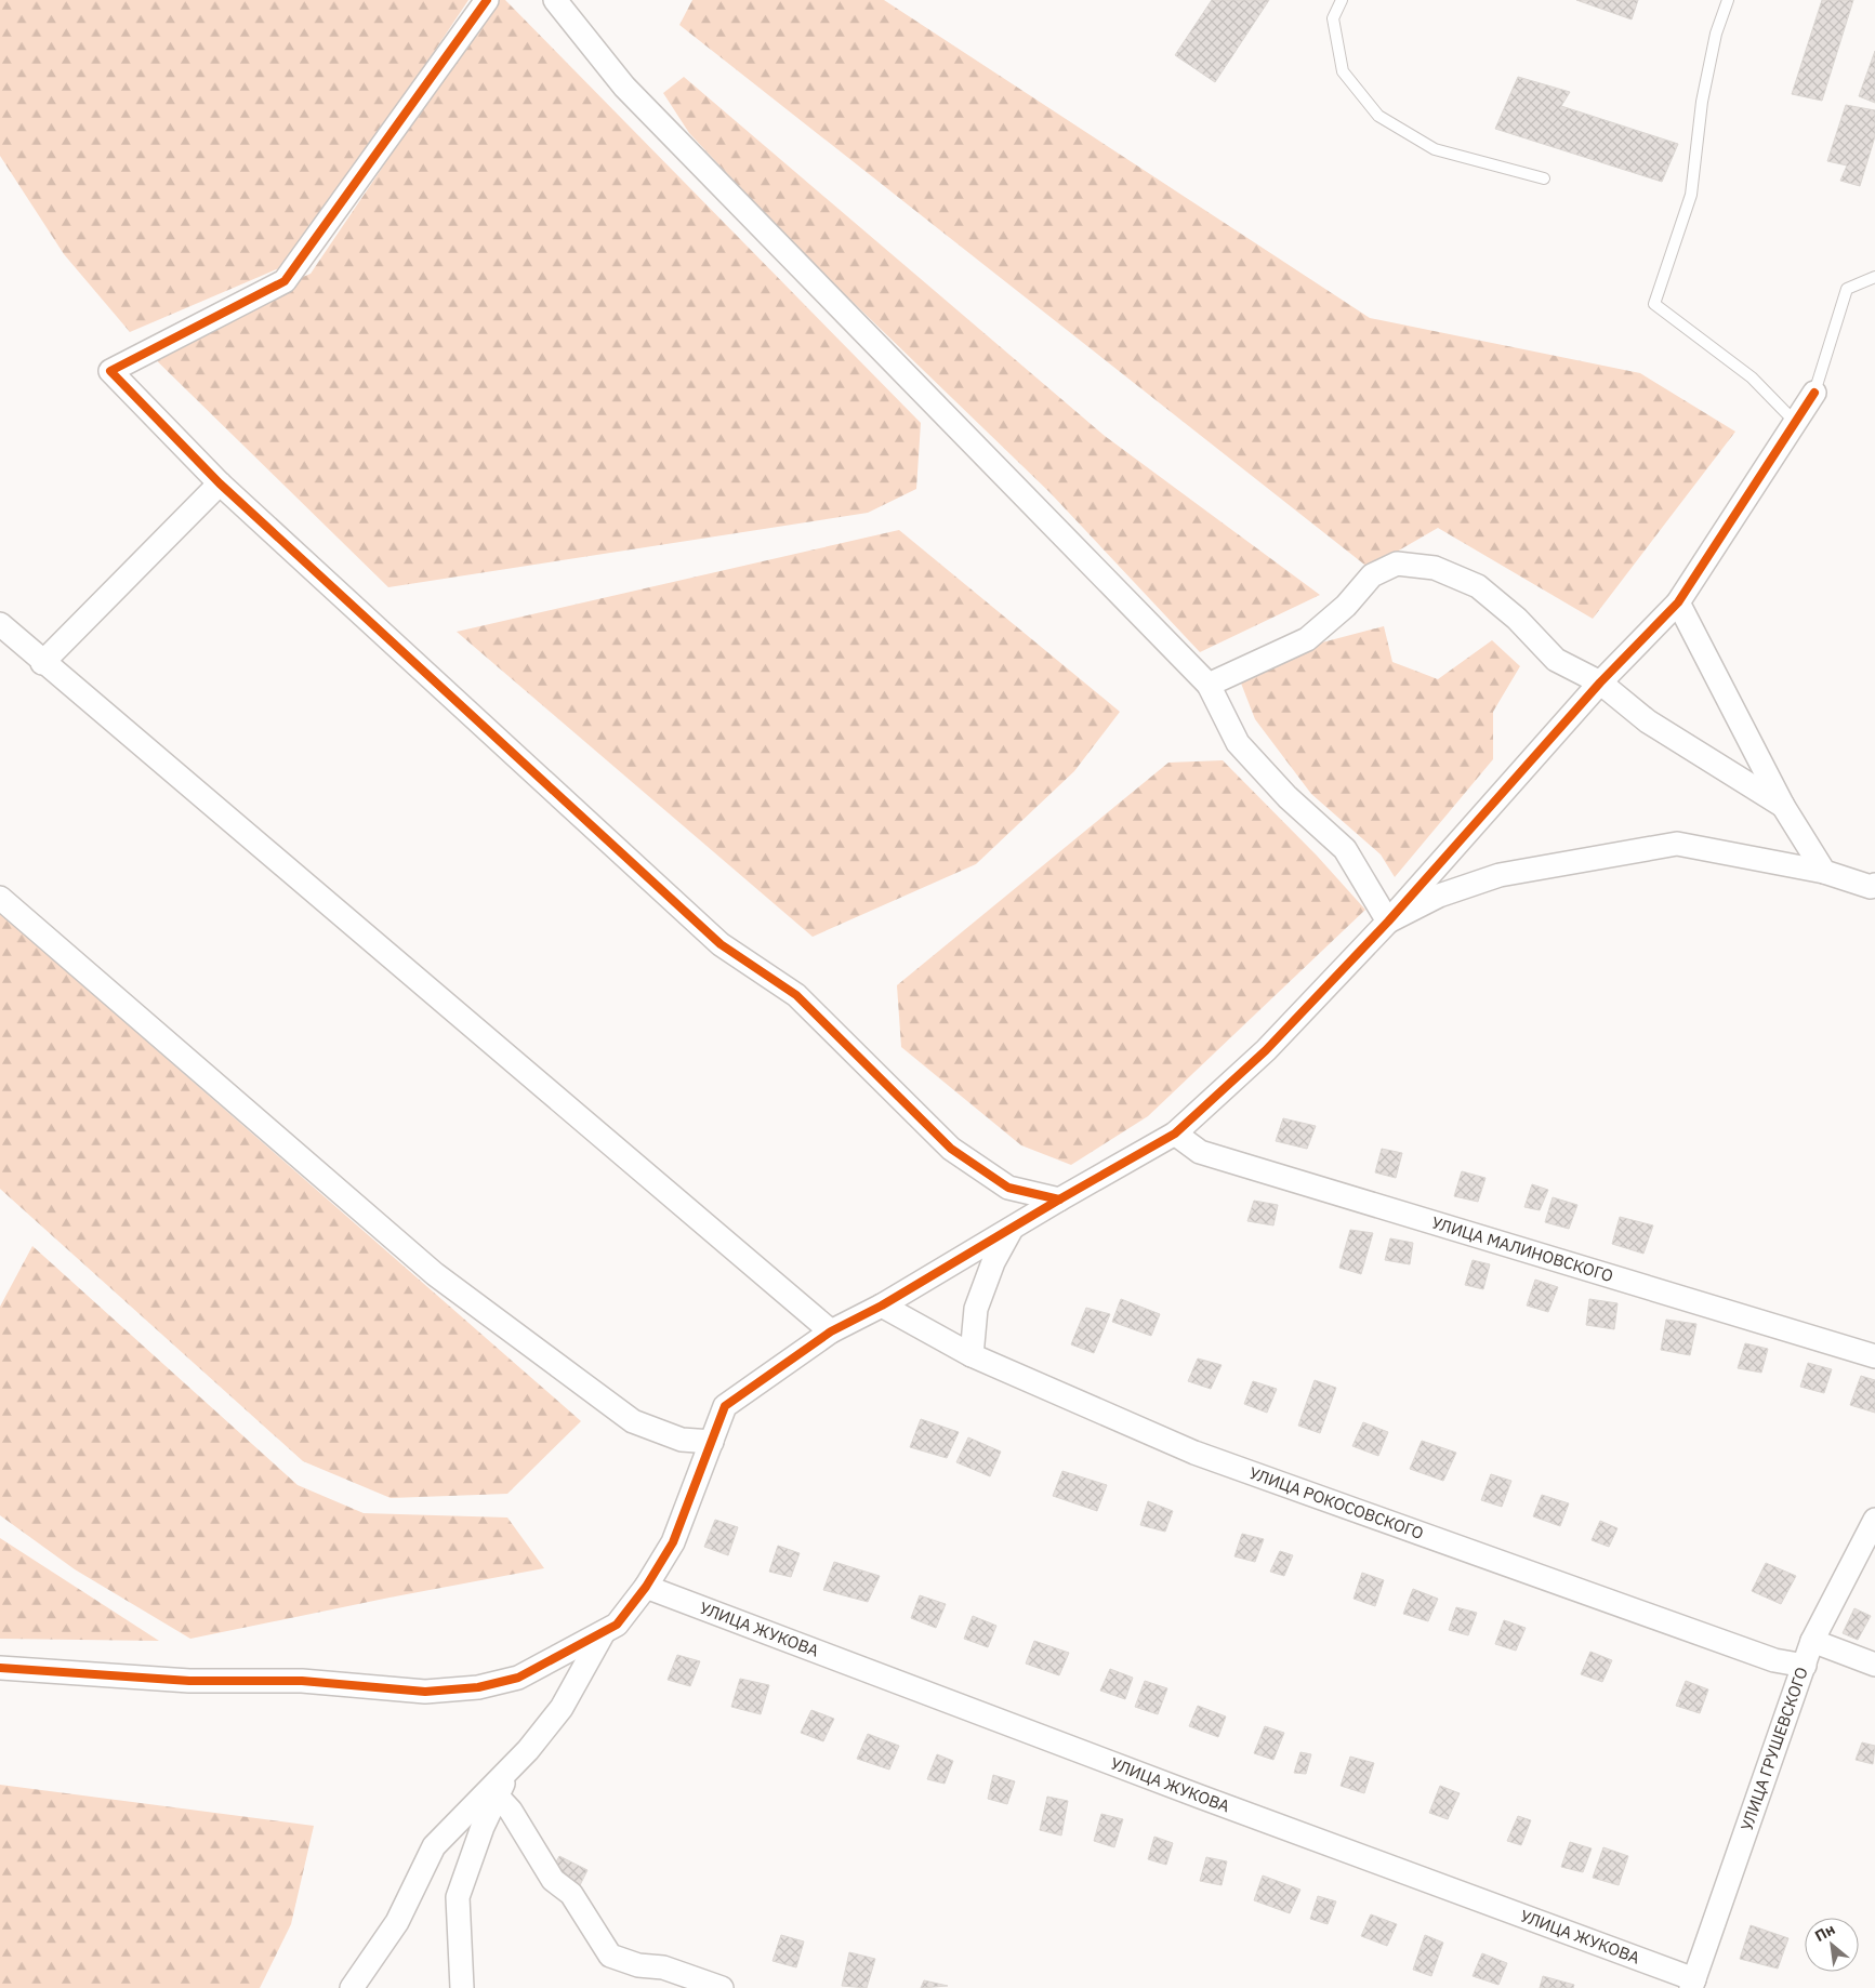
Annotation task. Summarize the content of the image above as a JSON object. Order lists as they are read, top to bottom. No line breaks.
{"streets":{"street":["УЛИЦА МАЛИНОВСКОГО","УЛИЦА РОКОСОВСКОГО","УЛИЦА ЖУКОВА","УЛИЦА ГРУШЕВСКОГО"]},"crossings":[["УЛИЦА РОКОСОВСКОГО","УЛИЦА ГРУШЕВСКОГО"],["УЛИЦА ЖУКОВА","УЛИЦА ГРУШЕВСКОГО"]],"north":"top left"}
